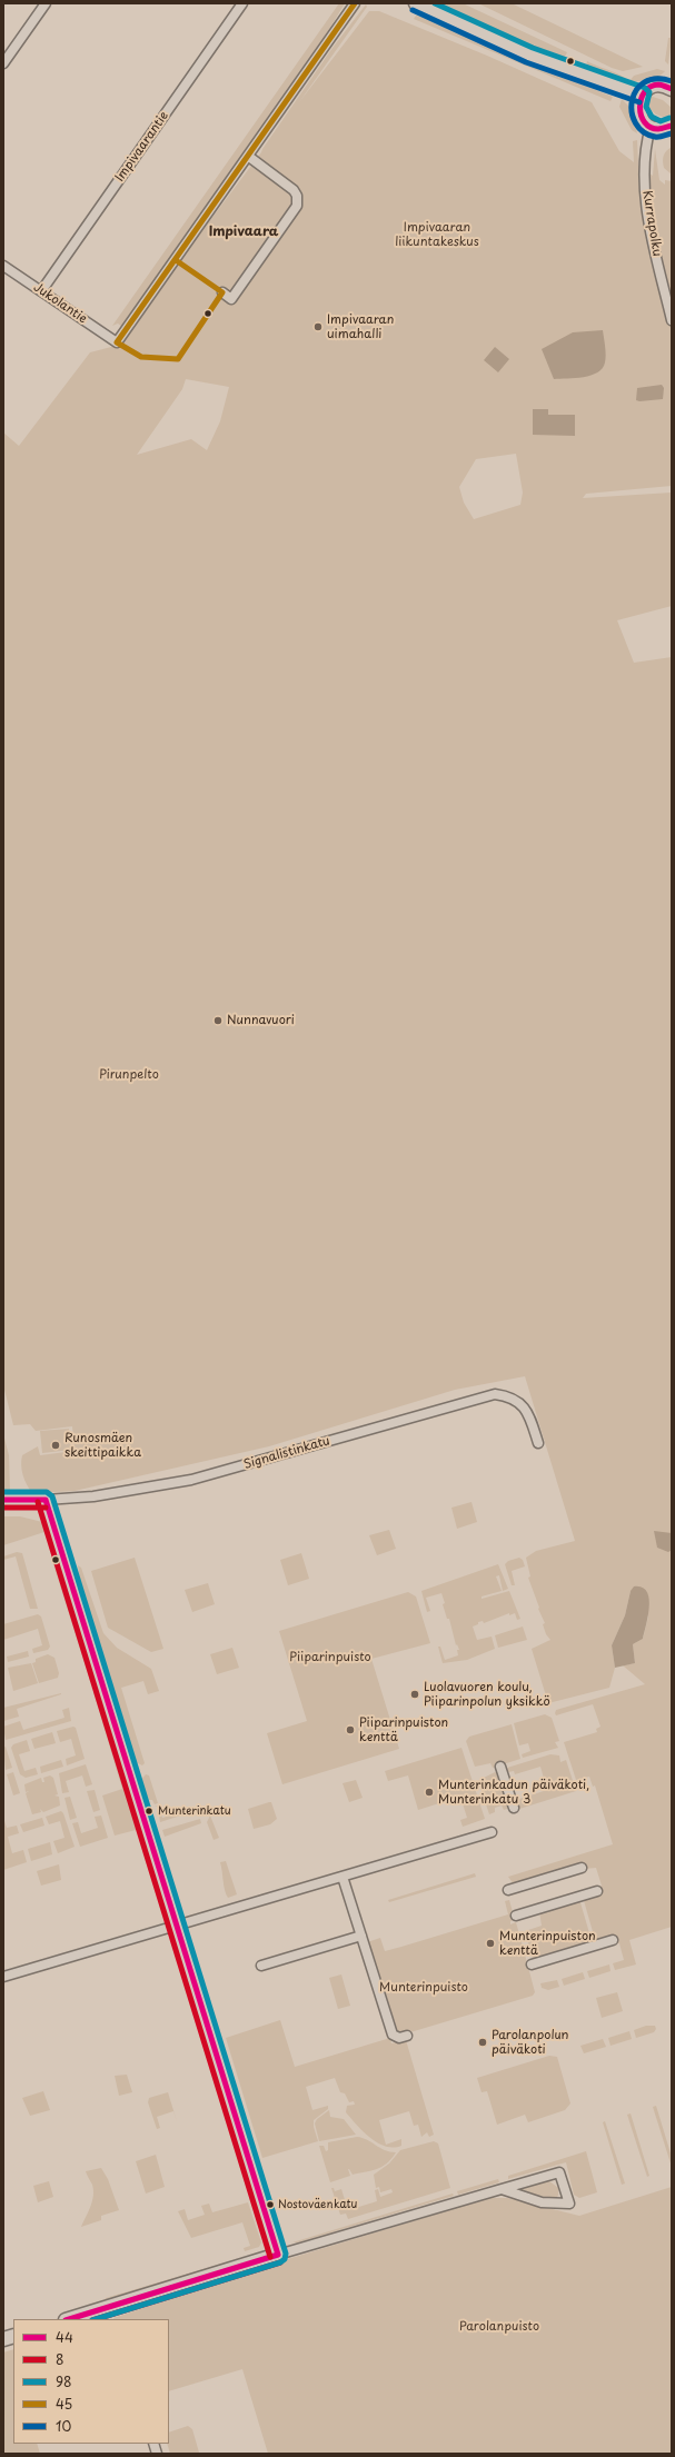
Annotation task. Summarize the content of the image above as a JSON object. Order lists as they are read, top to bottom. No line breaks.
{"streets":{"street":["Impivaarantie","Kurrapolku","Jukolantie","Signalistinkatu"]},"crossings":[["Impivaarantie","Jukolantie"]],"districts":["Impivaara"],"parks":["Impivaaran liikuntakeskus","Pirunpelto","Piiparinpuisto","Munterinpuisto","Parolanpuisto"],"places":["Impivaaran uimahalli","Nunnavuori","Runosmäen skeittipaikka","Luolavuoren koulu, Piiparinpolun yksikkö","Piiparinpuiston kenttä","Munterinkadun päiväkoti, Munterinkatu 3","Munterinkatu","Munterinpuiston kenttä","Parolanpolun päiväkoti","Nostoväenkatu"],"lines":["transit line 98","transit line 45","transit line 10","transit line 44","transit line 8"],"legend":["44","8","98","45","10"]}
